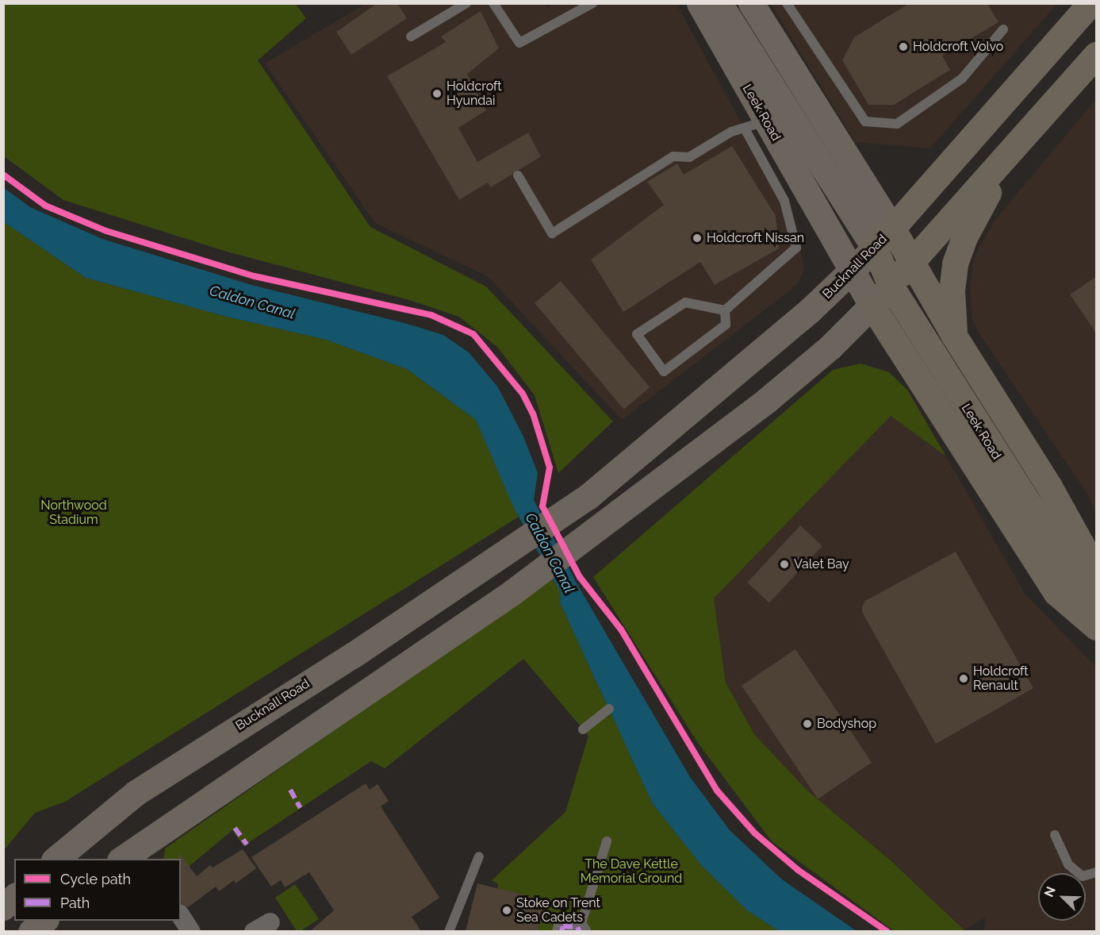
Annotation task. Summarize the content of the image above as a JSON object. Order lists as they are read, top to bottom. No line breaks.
{"streets":{"highway":["Leek Road","Bucknall Road"]},"crossings":[["Leek Road","Bucknall Road"]],"water":["Caldon Canal"],"parks":["Northwood Stadium","The Dave Kettle Memorial Ground"],"places":["Holdcroft Volvo","Holdcroft Hyundai","Holdcroft Nissan","Valet Bay","Holdcroft Renault","Bodyshop","Stoke on Trent Sea Cadets"],"legend":["Cycle path","Path"],"north":"top left"}
